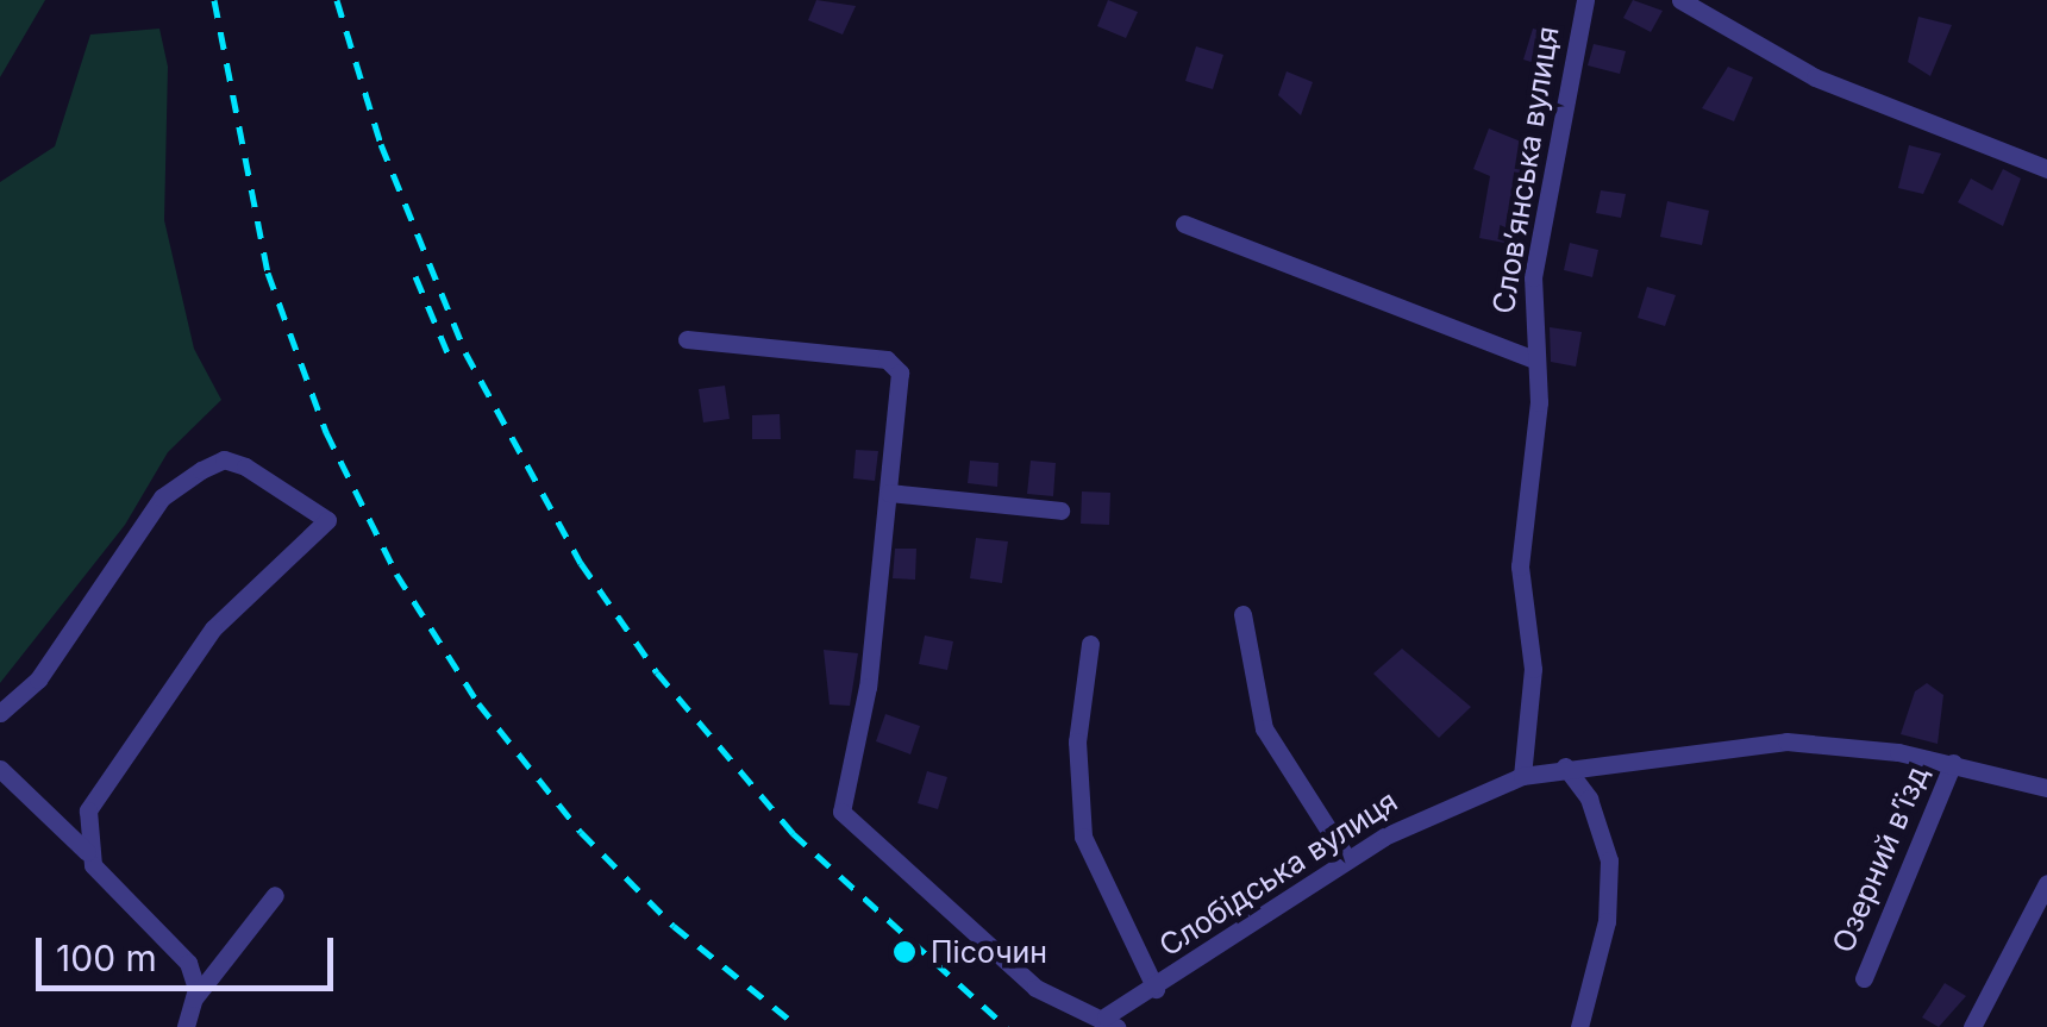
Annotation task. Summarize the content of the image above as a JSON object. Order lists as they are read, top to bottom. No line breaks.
{"streets":{"street":["Слов’янська вулиця","Озерний в’їзд","Слобідська вулиця"]},"crossings":[["Слов’янська вулиця","Слобідська вулиця"],["Озерний в’їзд","Слобідська вулиця"]],"places":["Пісочин"],"scale_bar":"100 m"}
